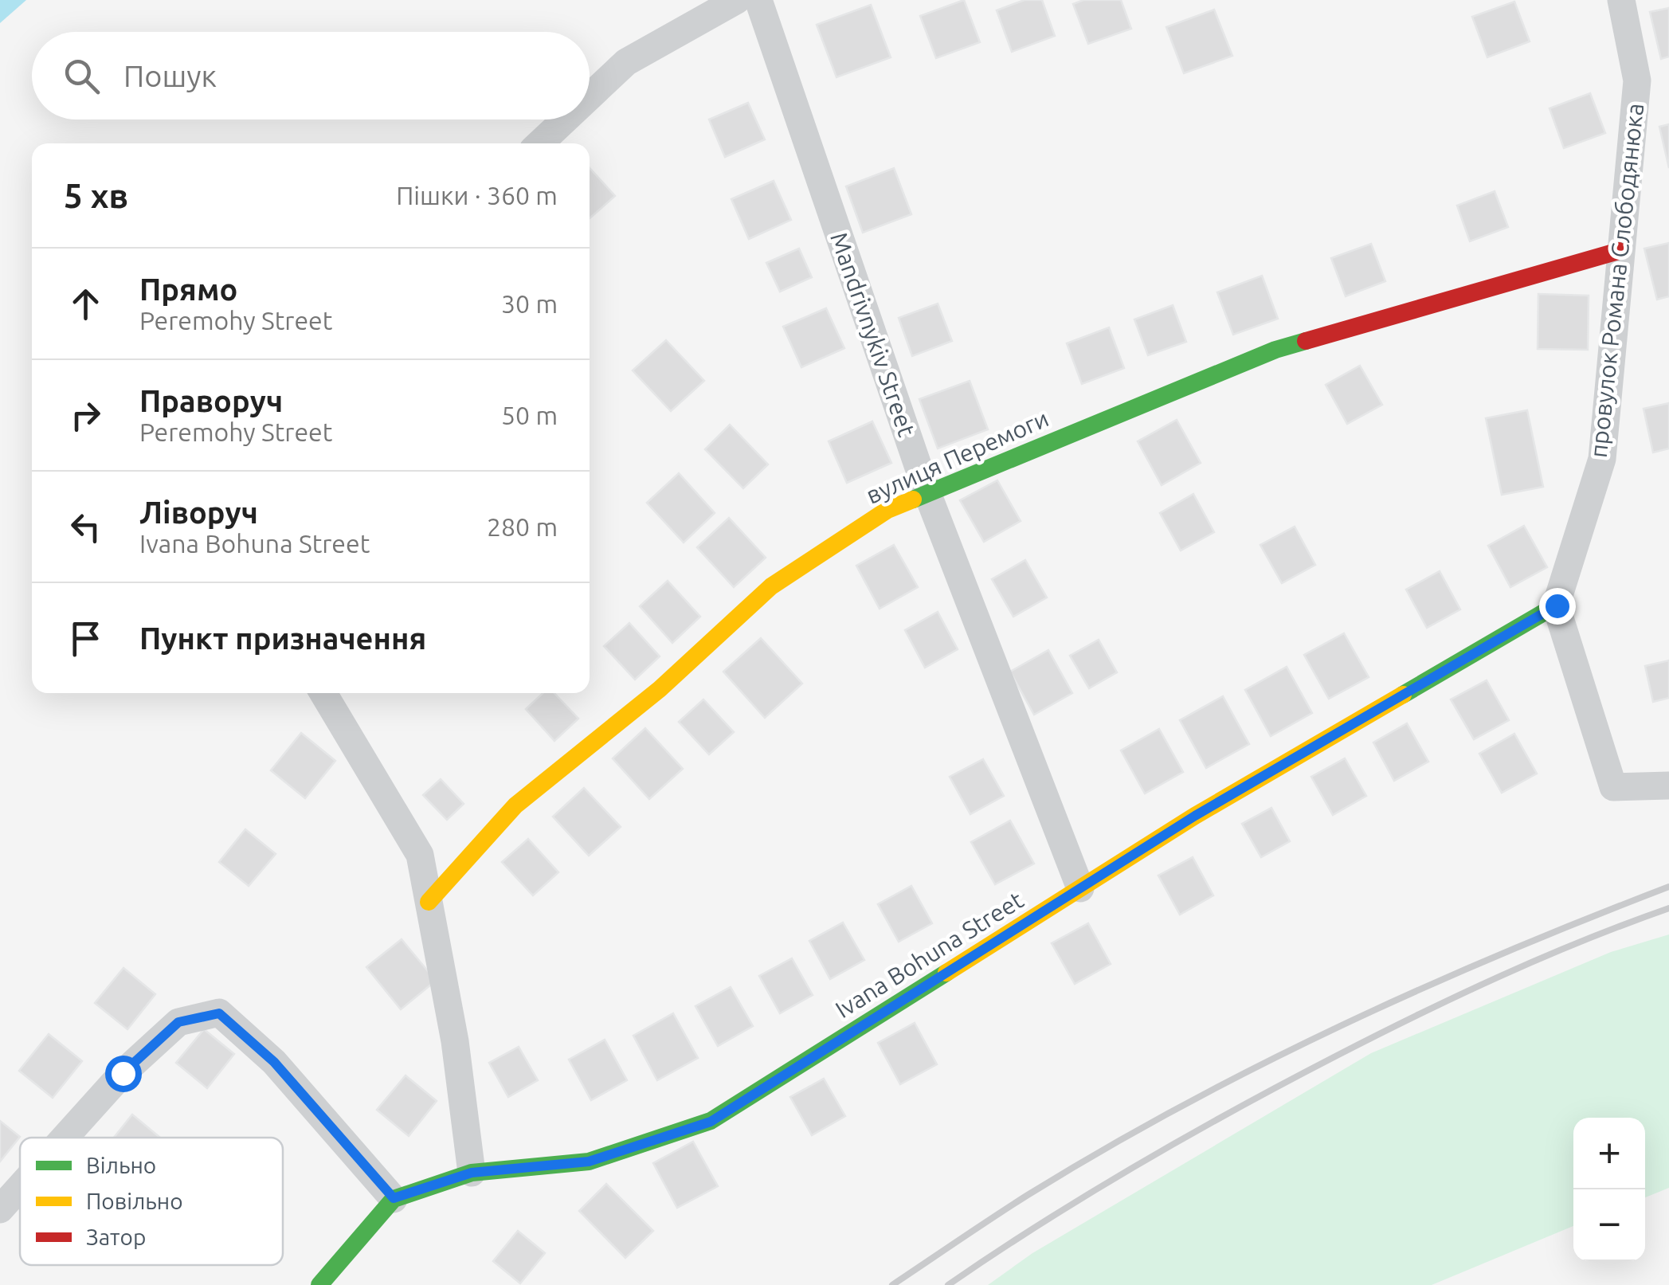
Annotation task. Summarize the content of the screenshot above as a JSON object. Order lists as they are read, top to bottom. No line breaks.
{"streets":{"street":["провулок Романа Слободянюка","Mandrivnykiv Street","вулиця Перемоги","Ivana Bohuna Street"]},"crossings":[["провулок Романа Слободянюка","вулиця Перемоги"],["провулок Романа Слободянюка","Ivana Bohuna Street"],["Mandrivnykiv Street","вулиця Перемоги"],["Mandrivnykiv Street","Ivana Bohuna Street"]],"legend":["Вільно","Повільно","Затор"],"page":{"search":"Пошук","heading":["5 хв","Пішки · 360 m"],"list":[["Прямо","Peremohy Street","30 m"],["Праворуч","Peremohy Street","50 m"],["Ліворуч","Ivana Bohuna Street","280 m"],"Пункт призначення"],"map_buttons":["+","−"]}}
